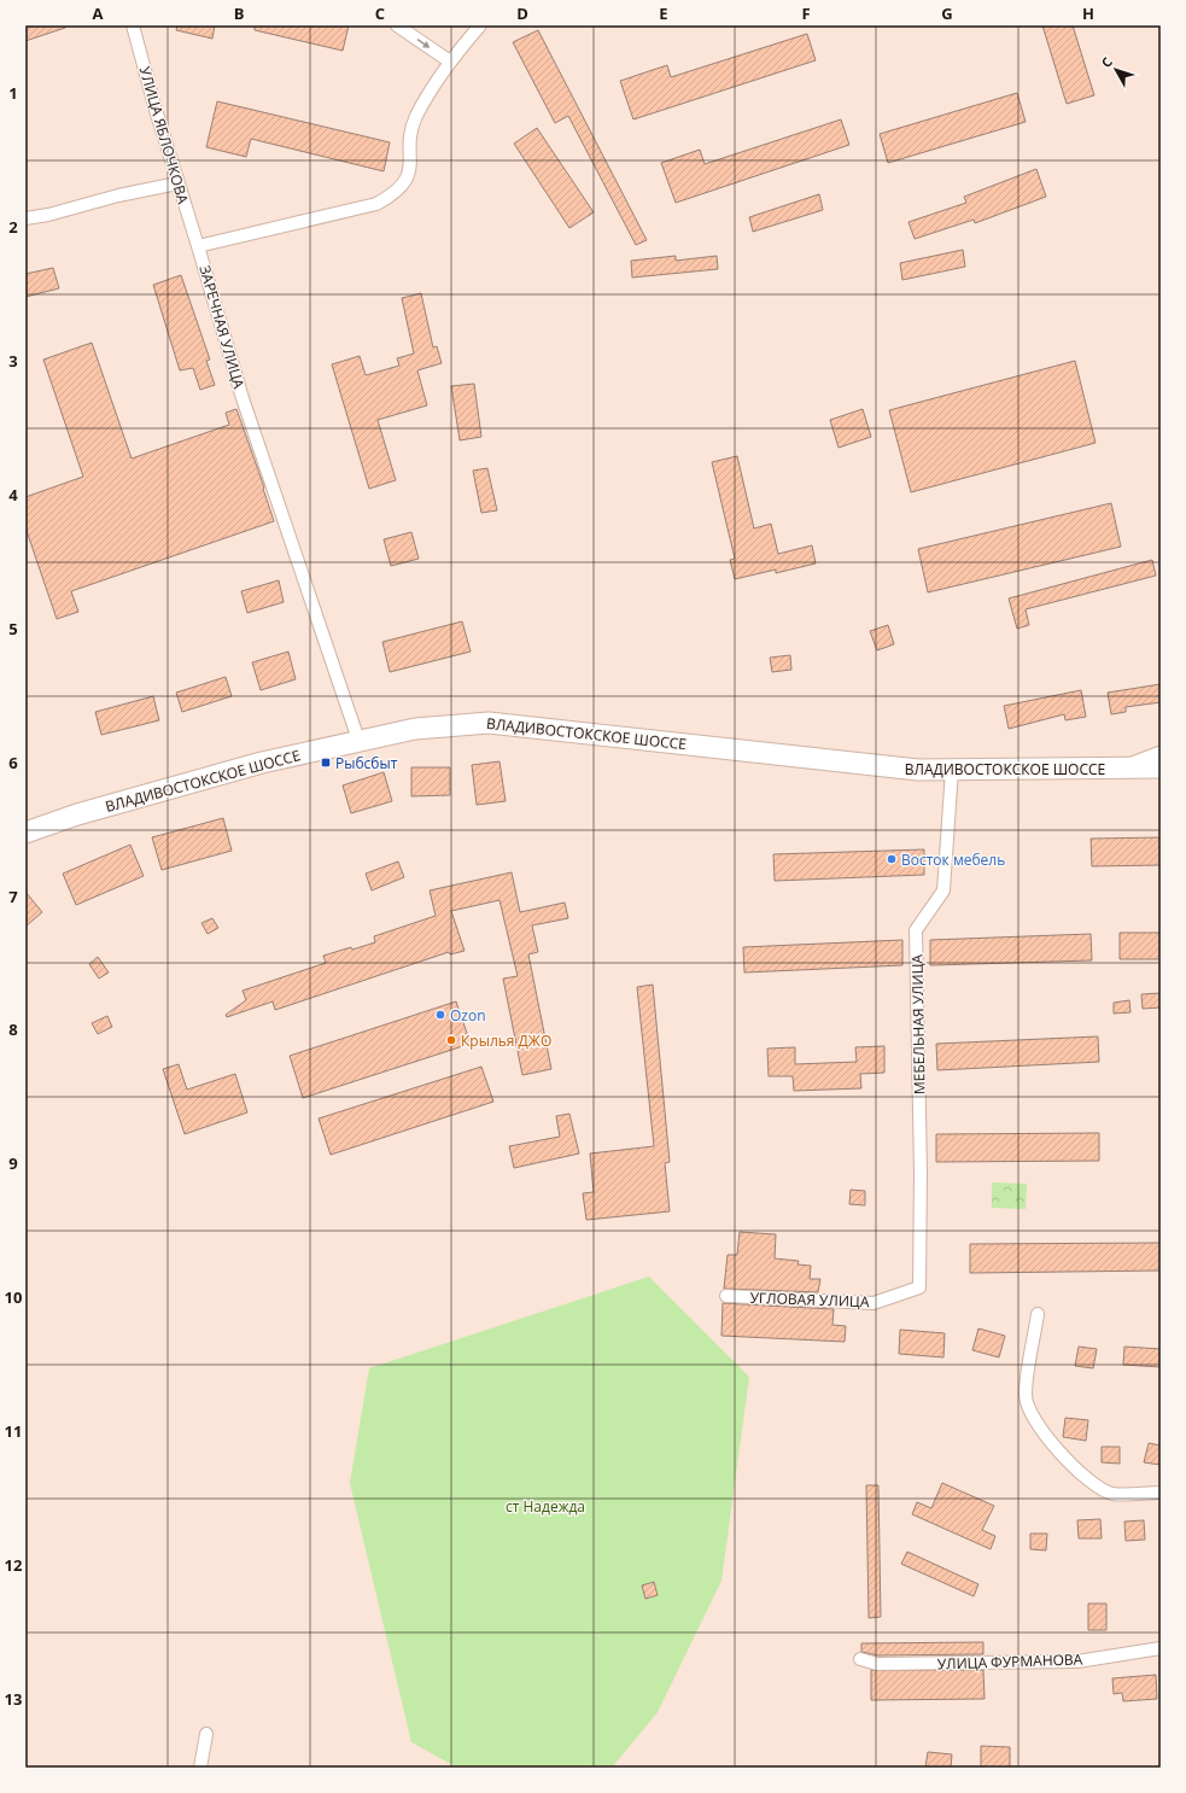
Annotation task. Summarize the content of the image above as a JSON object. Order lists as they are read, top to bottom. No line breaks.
{"streets":{"highway":["ВЛАДИВОСТОКСКОЕ ШОССЕ"],"street":["УЛИЦА ЯБЛОЧКОВА","ЗАРЕЧНАЯ УЛИЦА","МЕБЕЛЬНАЯ УЛИЦА","УГЛОВАЯ УЛИЦА","УЛИЦА ФУРМАНОВА"]},"crossings":[["УЛИЦА ЯБЛОЧКОВА","ЗАРЕЧНАЯ УЛИЦА"],["ЗАРЕЧНАЯ УЛИЦА","ВЛАДИВОСТОКСКОЕ ШОССЕ"],["ВЛАДИВОСТОКСКОЕ ШОССЕ","МЕБЕЛЬНАЯ УЛИЦА"],["МЕБЕЛЬНАЯ УЛИЦА","УГЛОВАЯ УЛИЦА"]],"parks":["ст Надежда"],"places":{"transit":["Рыбсбыт"],"other":["Восток мебель","Ozon","Крылья ДЖО"]},"north":"top left","grid":{"columns":["A","B","C","D","E","F","G","H"],"rows":["1","2","3","4","5","6","7","8","9","10","11","12","13"]}}
